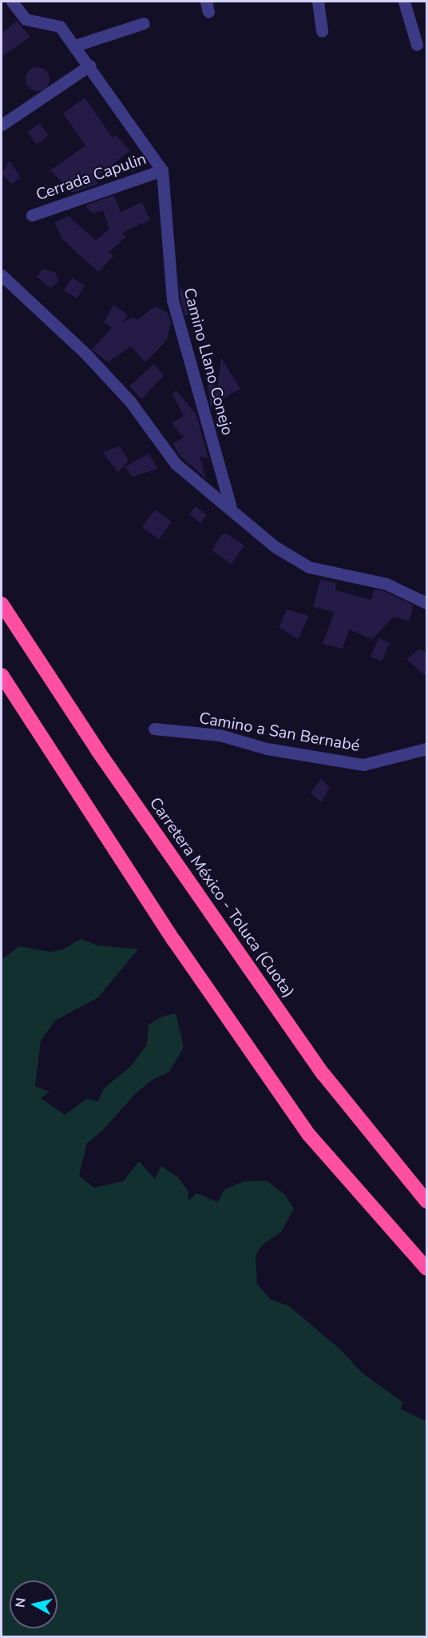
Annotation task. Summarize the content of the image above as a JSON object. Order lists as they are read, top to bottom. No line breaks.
{"streets":{"highway":["Carretera México - Toluca (Cuota)"],"street":["Cerrada Capulin","Camino Llano Conejo","Camino a San Bernabé"]},"crossings":[["Cerrada Capulin","Camino Llano Conejo"]],"north":"left"}
